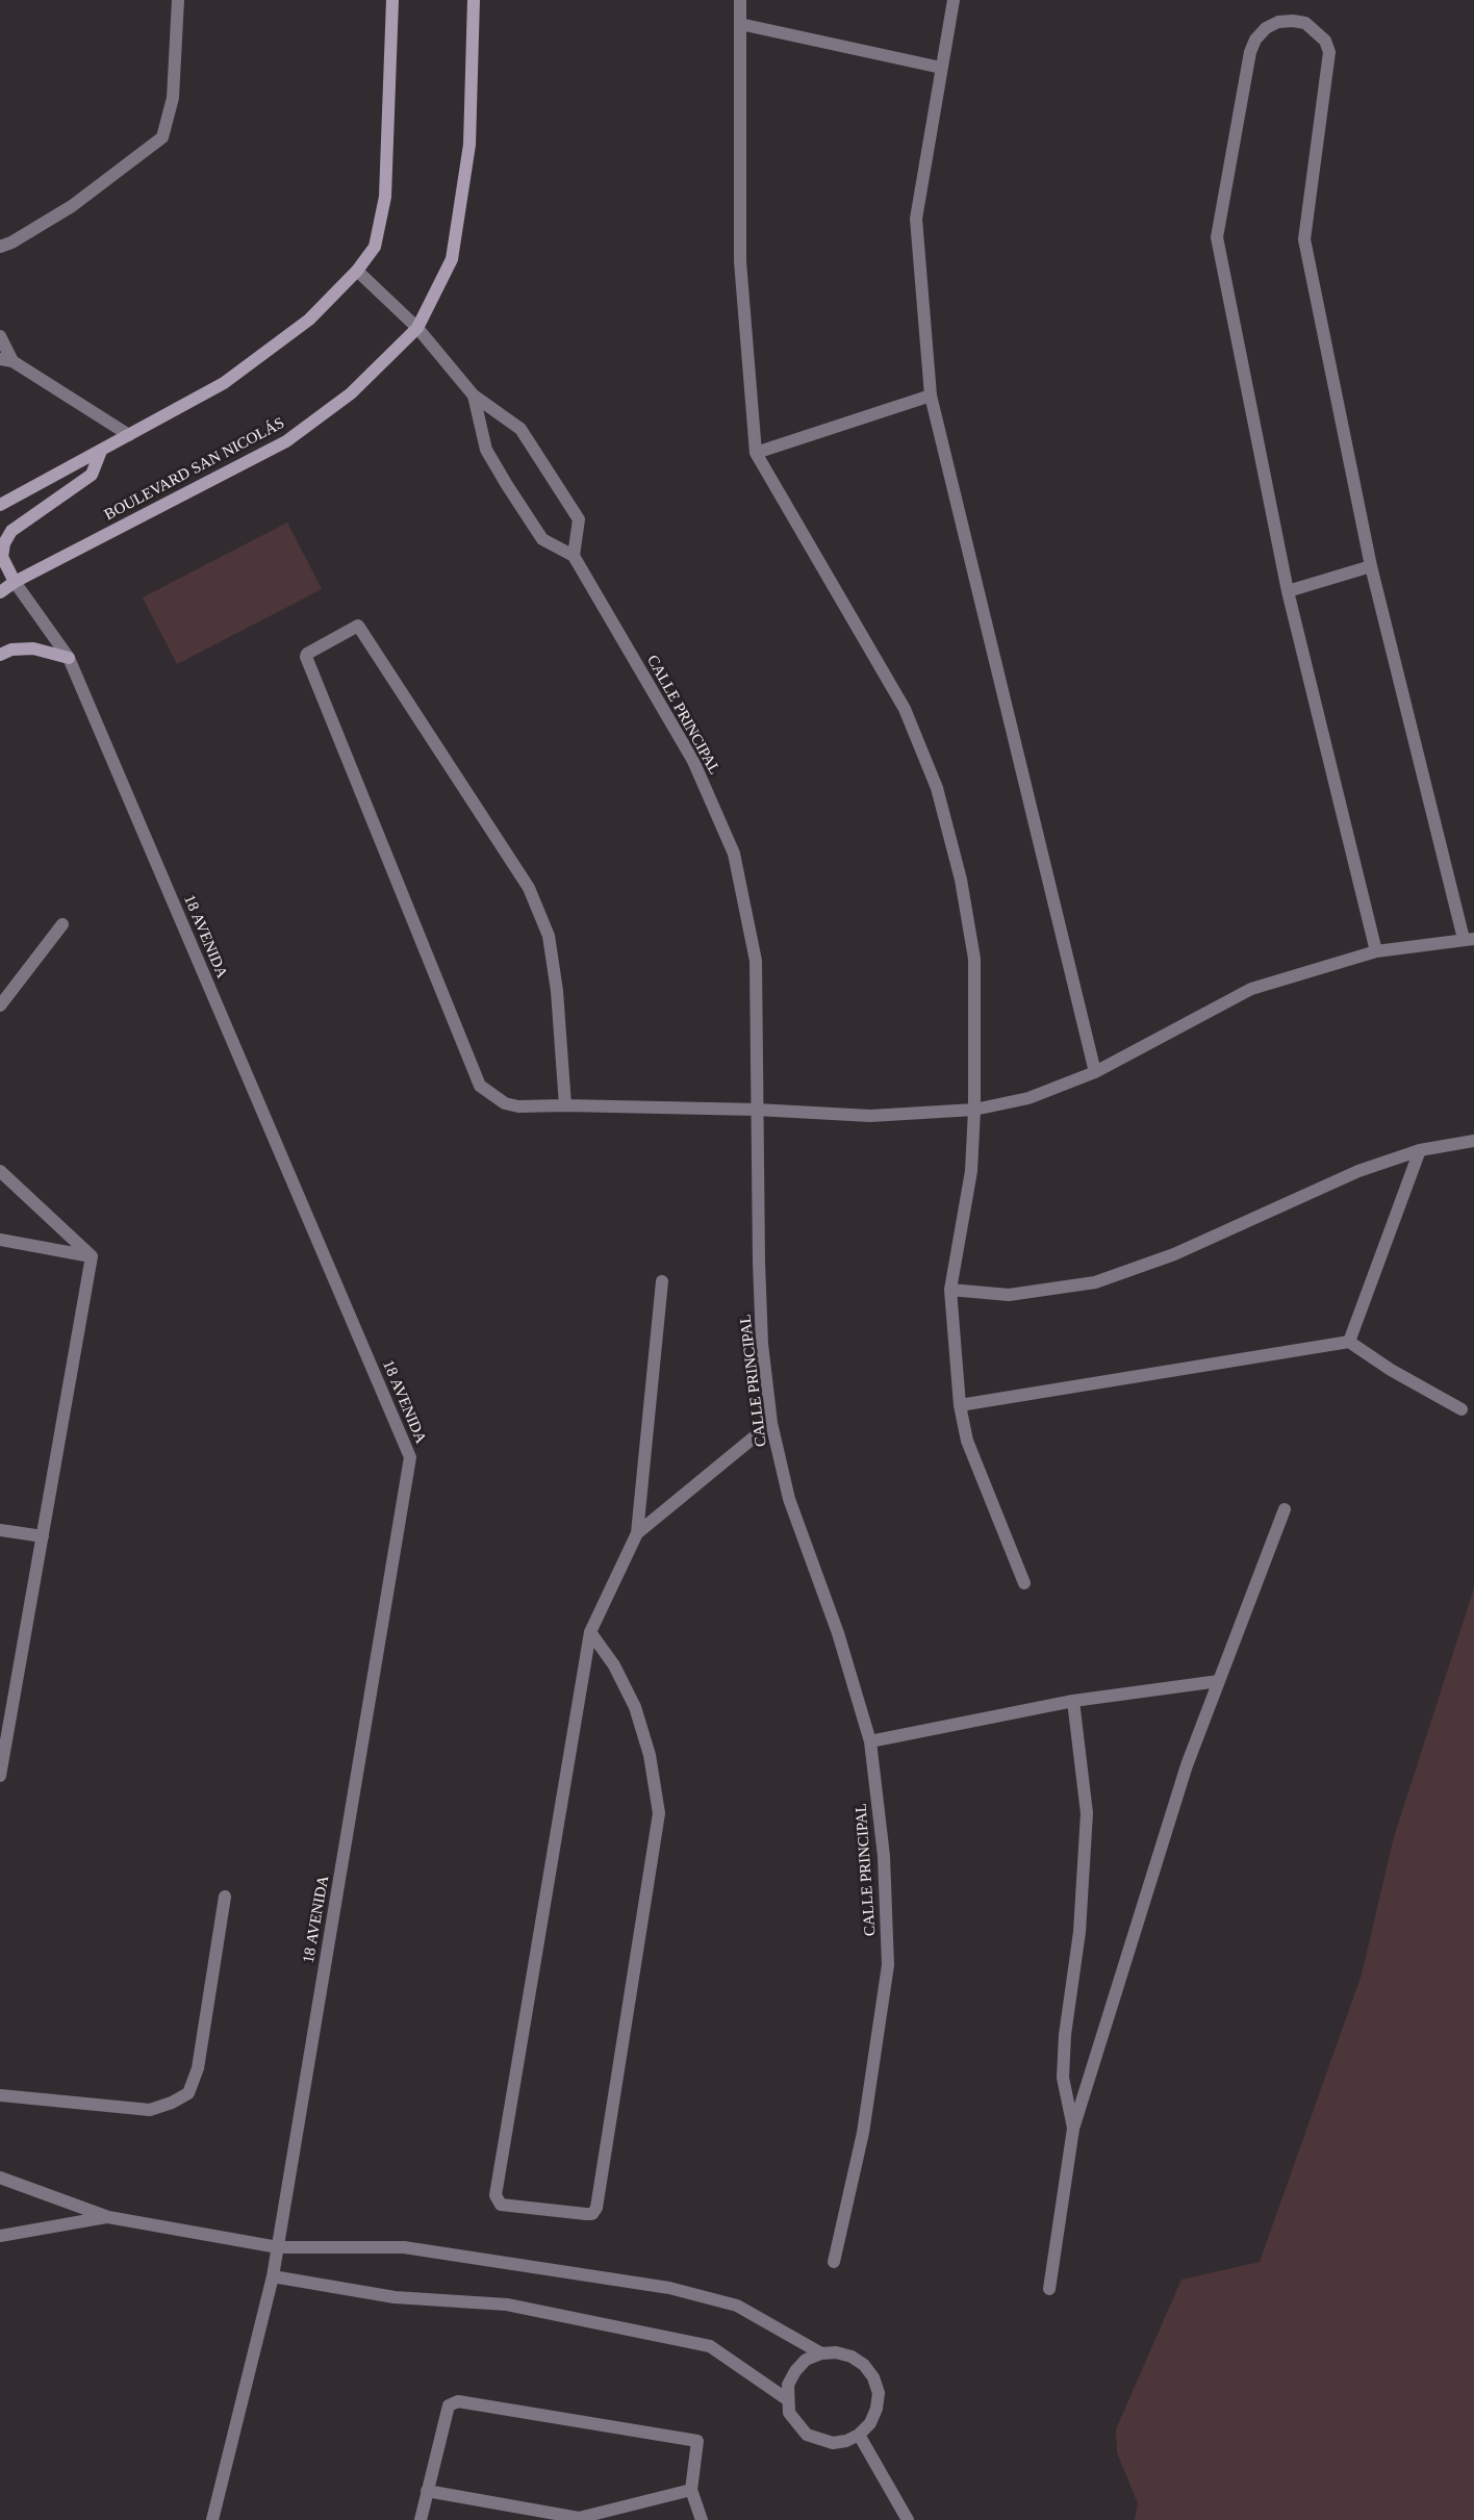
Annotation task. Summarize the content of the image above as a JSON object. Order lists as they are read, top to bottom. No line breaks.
{"streets":{"main road":["BOULEVARD SAN NICOLÁS"],"street":["CALLE PRINCIPAL","18 AVENIDA"]},"crossings":[["BOULEVARD SAN NICOLÁS","18 AVENIDA"]]}
